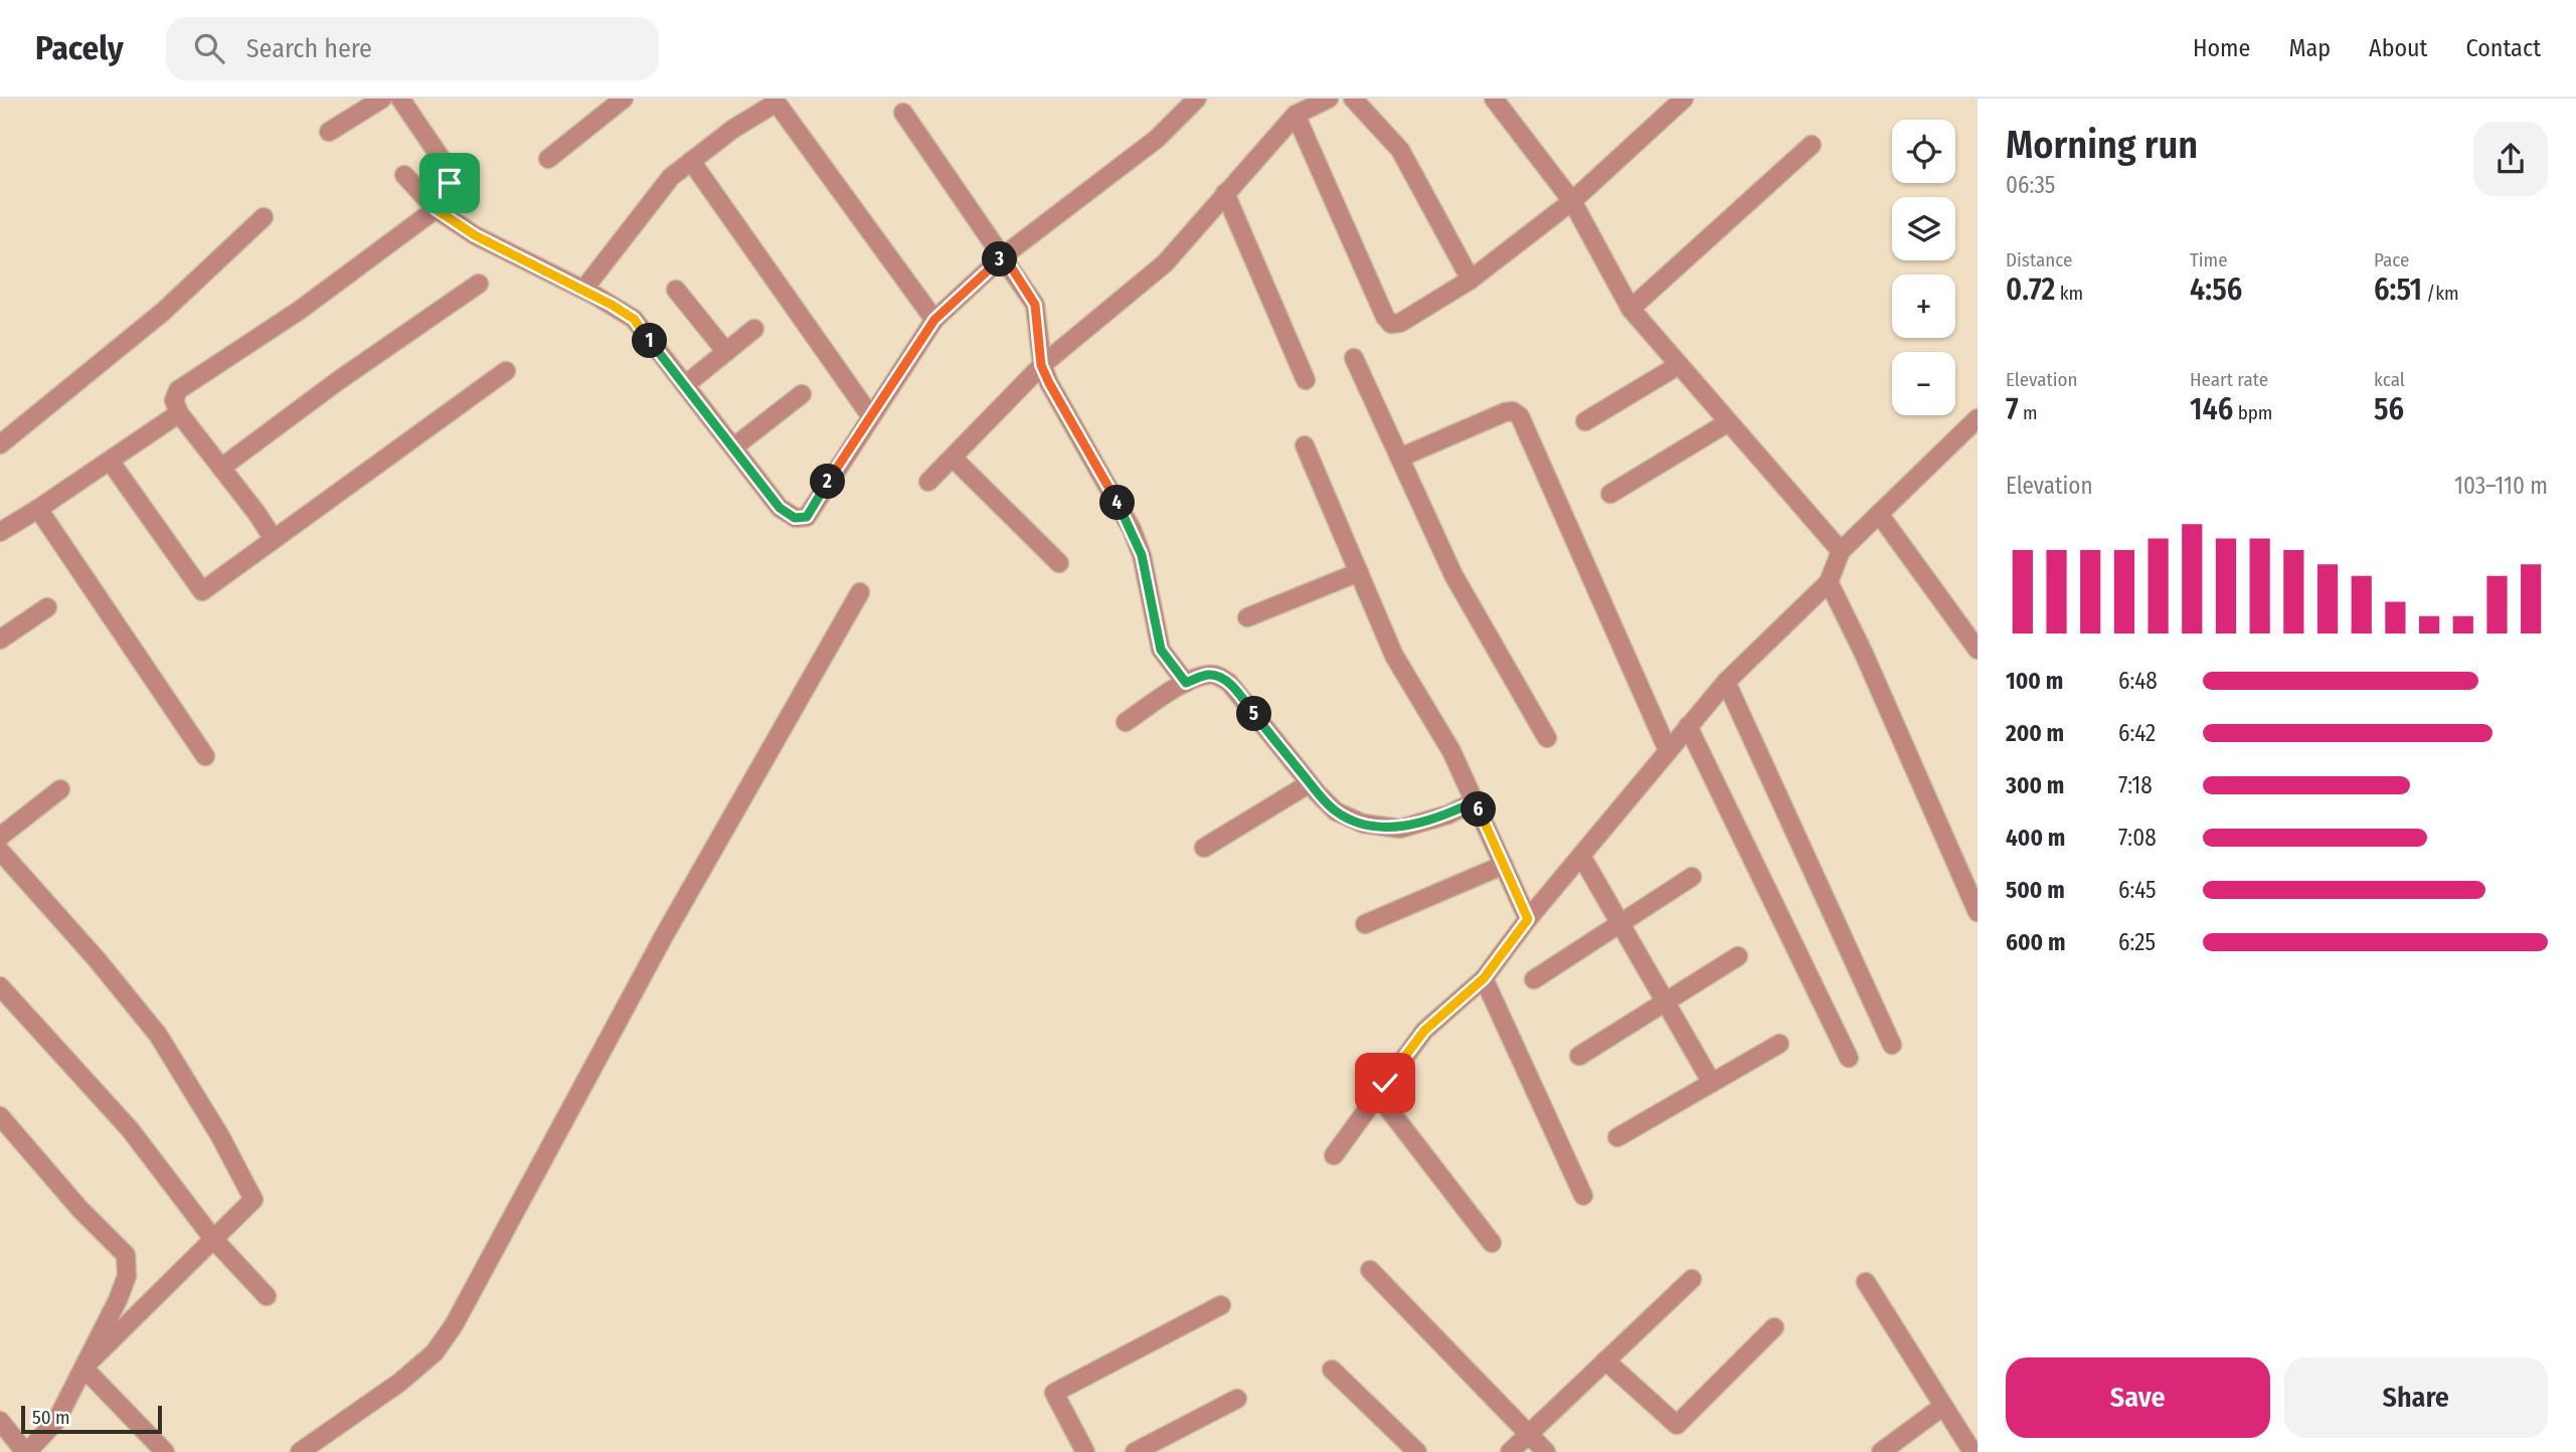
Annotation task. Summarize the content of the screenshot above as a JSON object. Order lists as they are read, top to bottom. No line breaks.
{"scale_bar":"50 m","page":{"header":"Pacely","search":"Search here","nav":["Home","Map","About","Contact"],"heading":["Morning run","06:35"],"map_buttons":["+","−"],"stats":[["Distance","0.72 km"],["Time","4:56"],["Pace","6:51 /km"],["Elevation","7 m"],["Heart rate","146 bpm"],["kcal","56"]],"pins":["3","1","2","4","5","6"],"chart":["Elevation","103–110 m"],"list":[{"name":"100 m","note":"6:48"},{"name":"200 m","note":"6:42"},{"name":"300 m","note":"7:18"},{"name":"400 m","note":"7:08"},{"name":"500 m","note":"6:45"},{"name":"600 m","note":"6:25"}],"buttons":["Save","Share"],"scale":"50 m"}}
